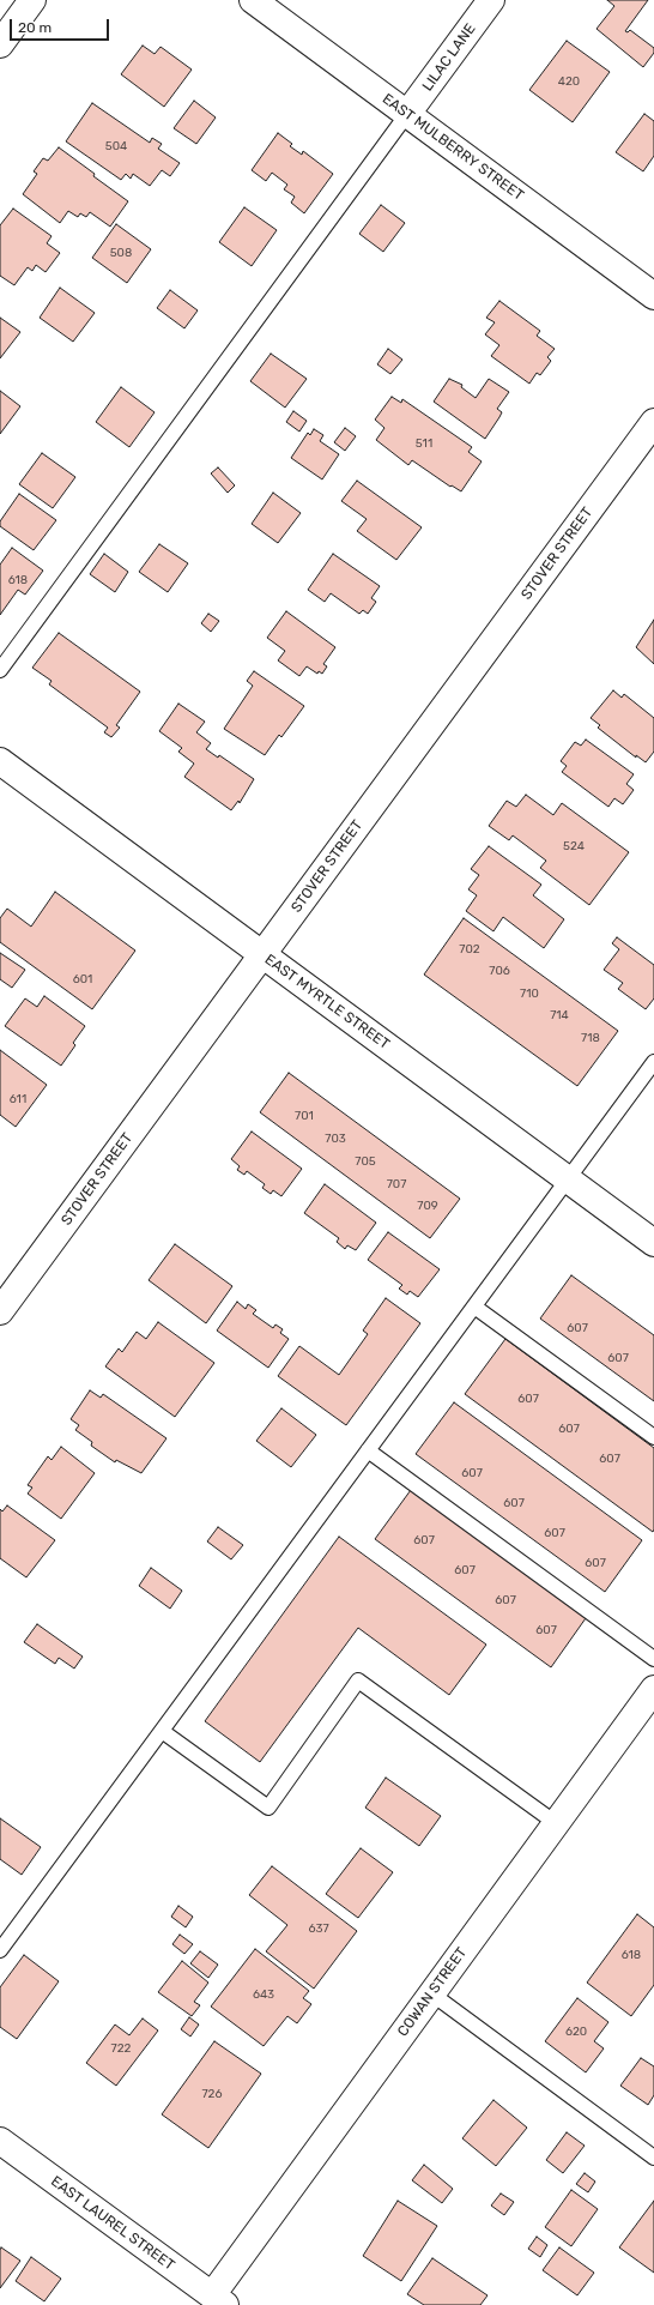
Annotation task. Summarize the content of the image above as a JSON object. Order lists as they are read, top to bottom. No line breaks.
{"streets":{"main road":["LILAC LANE","EAST MULBERRY STREET","STOVER STREET","EAST MYRTLE STREET","COWAN STREET","EAST LAUREL STREET"]},"crossings":[["LILAC LANE","EAST MULBERRY STREET"],["STOVER STREET","EAST MYRTLE STREET"],["COWAN STREET","EAST LAUREL STREET"]],"house_numbers":["420","504","508","511","618","524","702","706","601","710","714","718","611","701","703","705","707","709","607","607","607","607","607","607","607","607","607","607","607","607","607","637","618","643","620","722","726"],"scale_bar":"20 m"}
